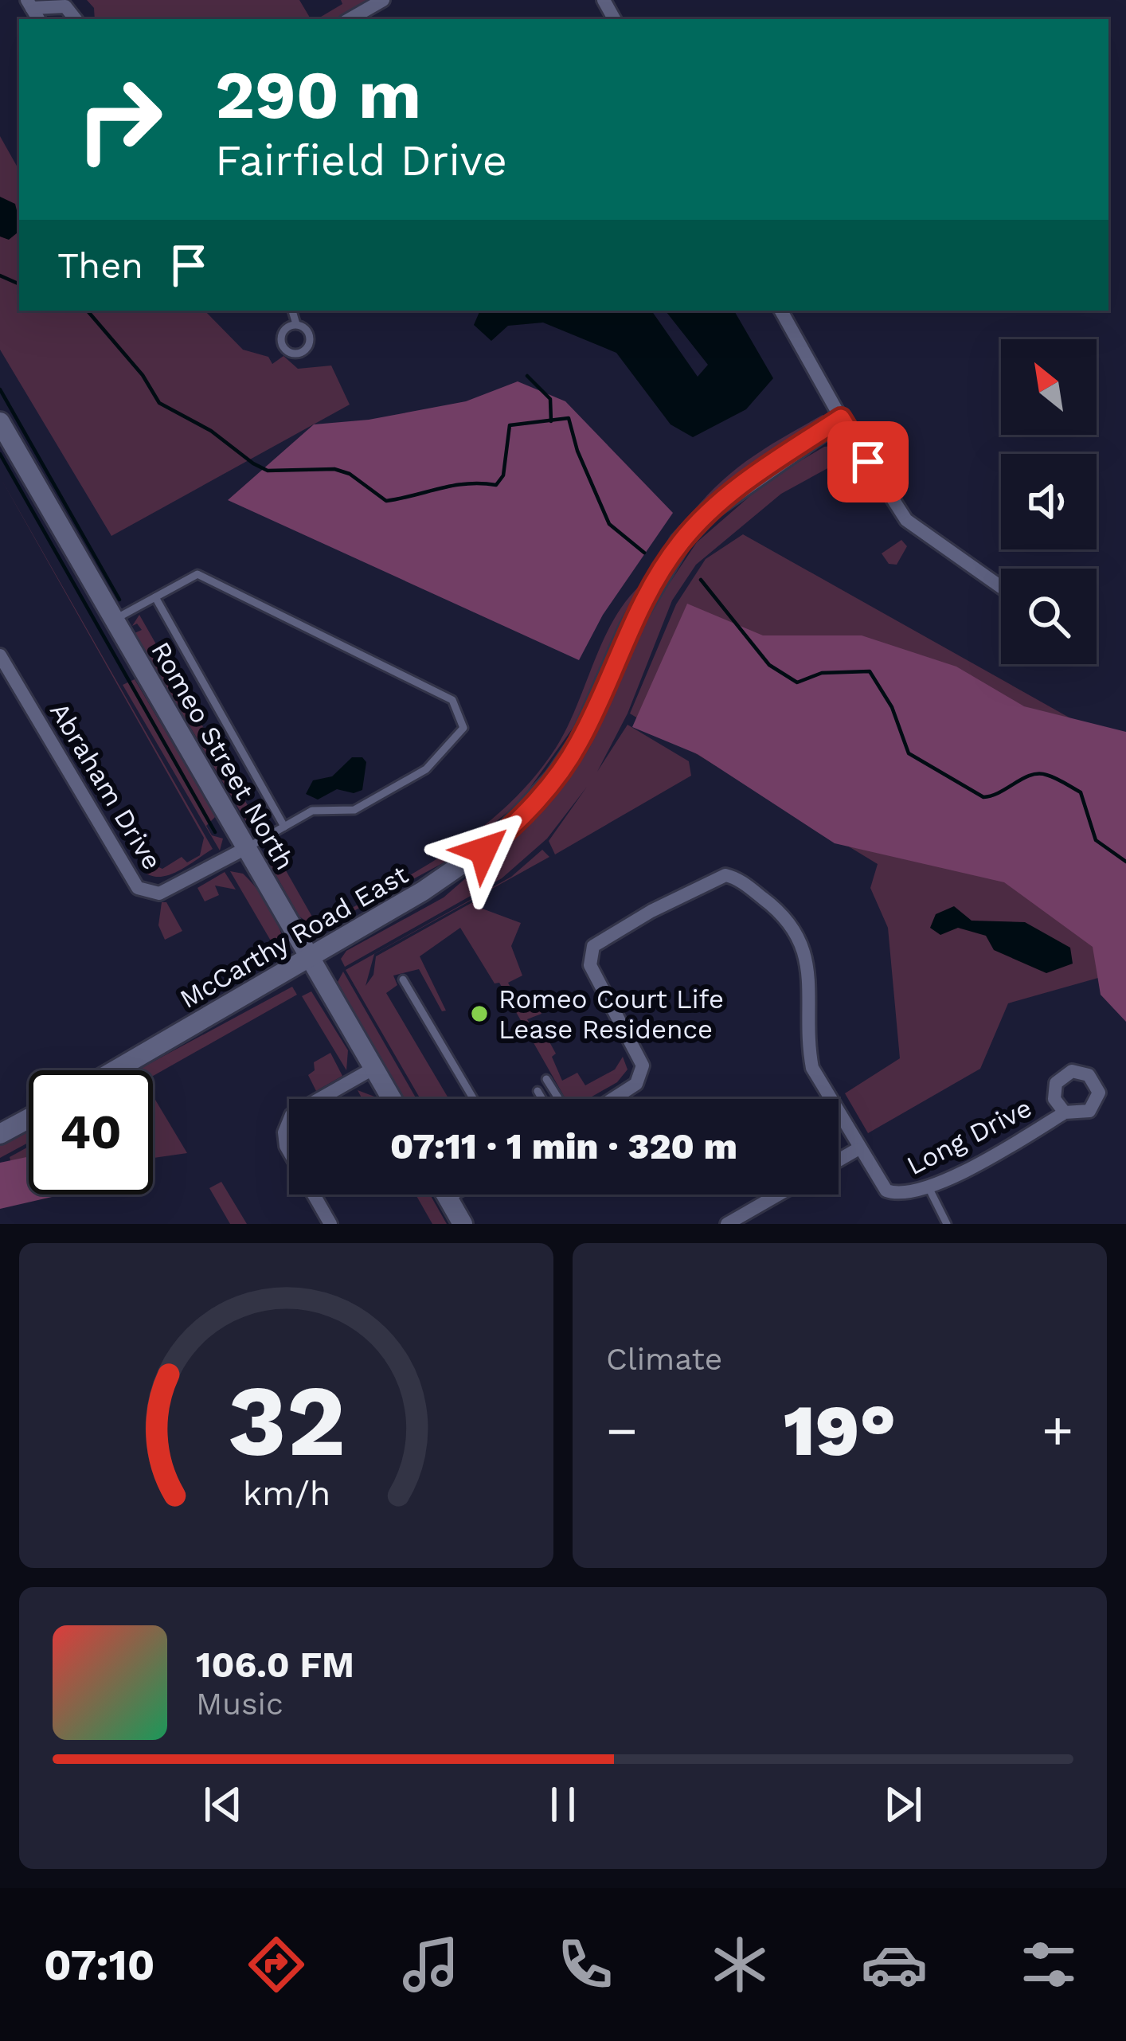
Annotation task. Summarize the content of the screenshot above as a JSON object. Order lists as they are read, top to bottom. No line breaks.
{"streets":{"street":["Romeo Street North","Abraham Drive","McCarthy Road East","Long Drive"]},"crossings":[["Romeo Street North","Abraham Drive"],["Romeo Street North","McCarthy Road East"]],"places":["Romeo Court Life Lease Residence"],"north":"top left","page":{"turn":["290 m","Fairfield Drive"],"then":"Then","limit":"40","trip":"07:11 · 1 min · 320 m","tile":"Climate","heat":["−","19°","+"],"song":["106.0 FM","Music"],"tabs":"07:10","gauge":["32","km/h"]}}
